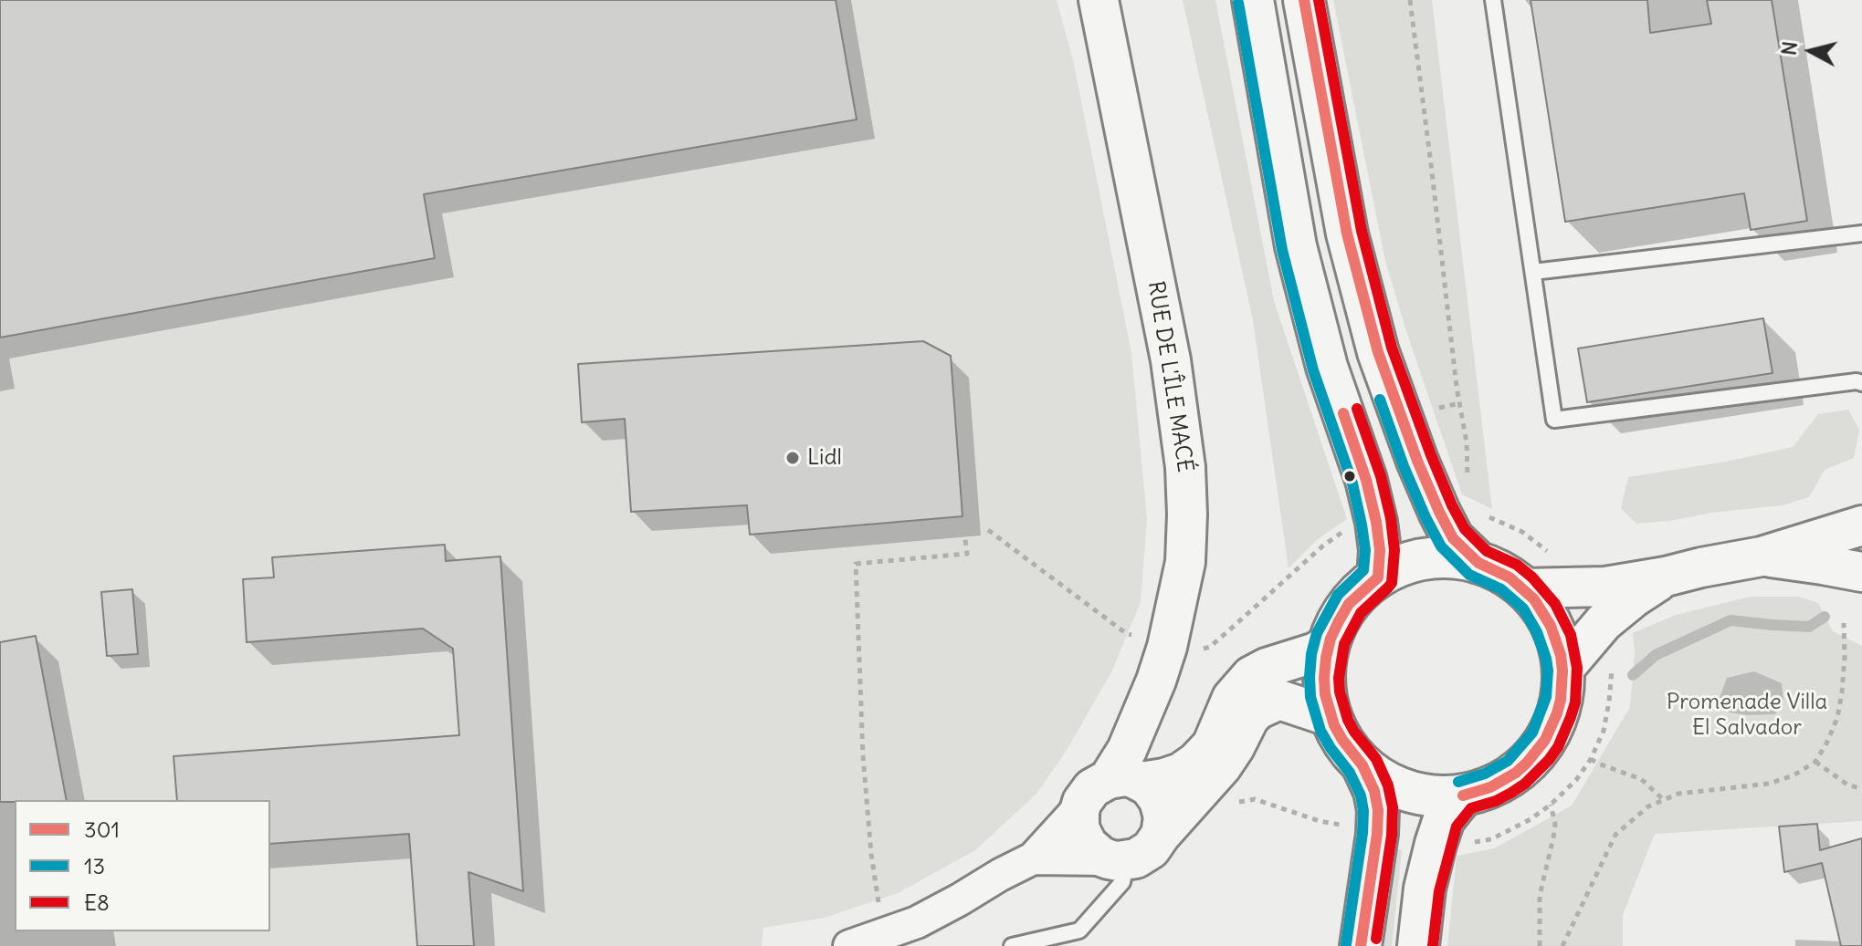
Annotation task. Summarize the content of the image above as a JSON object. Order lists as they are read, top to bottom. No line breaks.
{"streets":{"street":["RUE DE L'ÎLE MACÉ"]},"parks":["Promenade Villa El Salvador"],"places":["Lidl"],"lines":["transit line 301","transit line E8","transit line 13"],"legend":["301","13","E8"],"north":"left"}
